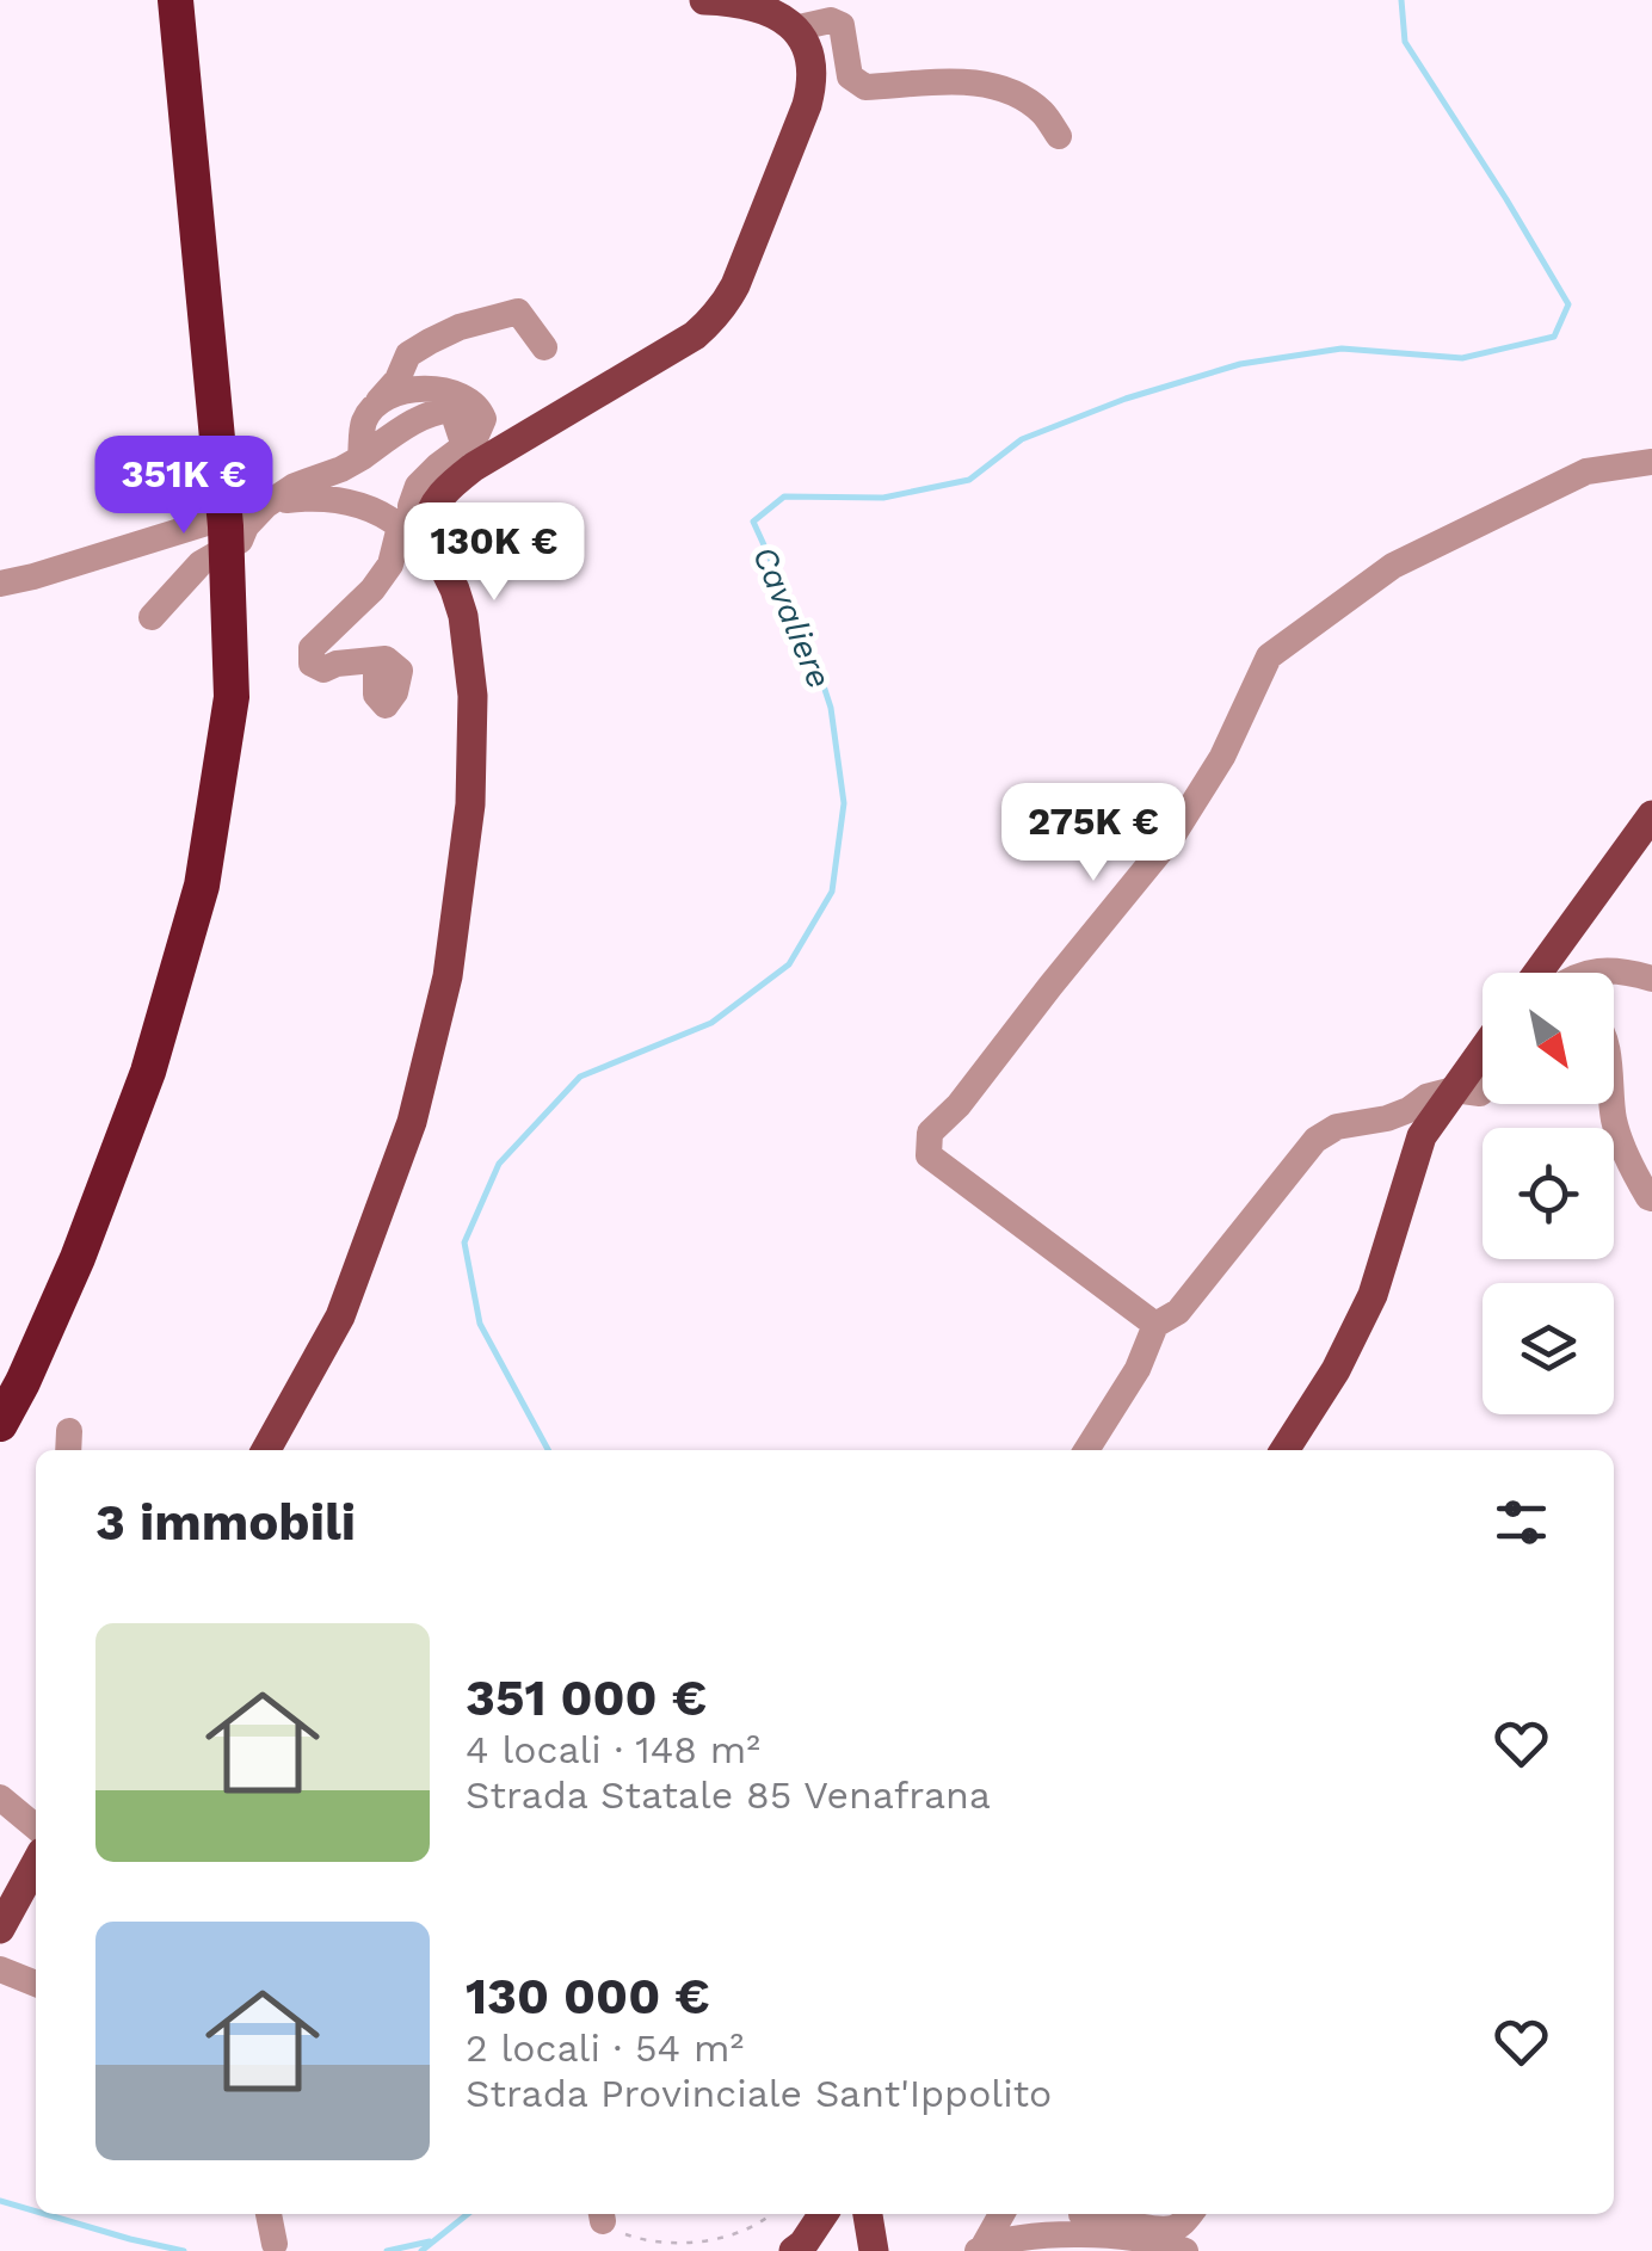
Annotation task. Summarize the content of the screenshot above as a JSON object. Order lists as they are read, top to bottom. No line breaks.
{"water":["Cavaliere"],"north":"bottom right","page":{"price":["351K €","130K €","275K €"],"heading":"3 immobili","list":[{"name":"351 000 €","note":"4 locali · 148 m² · Strada Statale 85 Venafrana"},{"name":"130 000 €","note":"2 locali · 54 m² · Strada Provinciale Sant'Ippolito"}]}}
